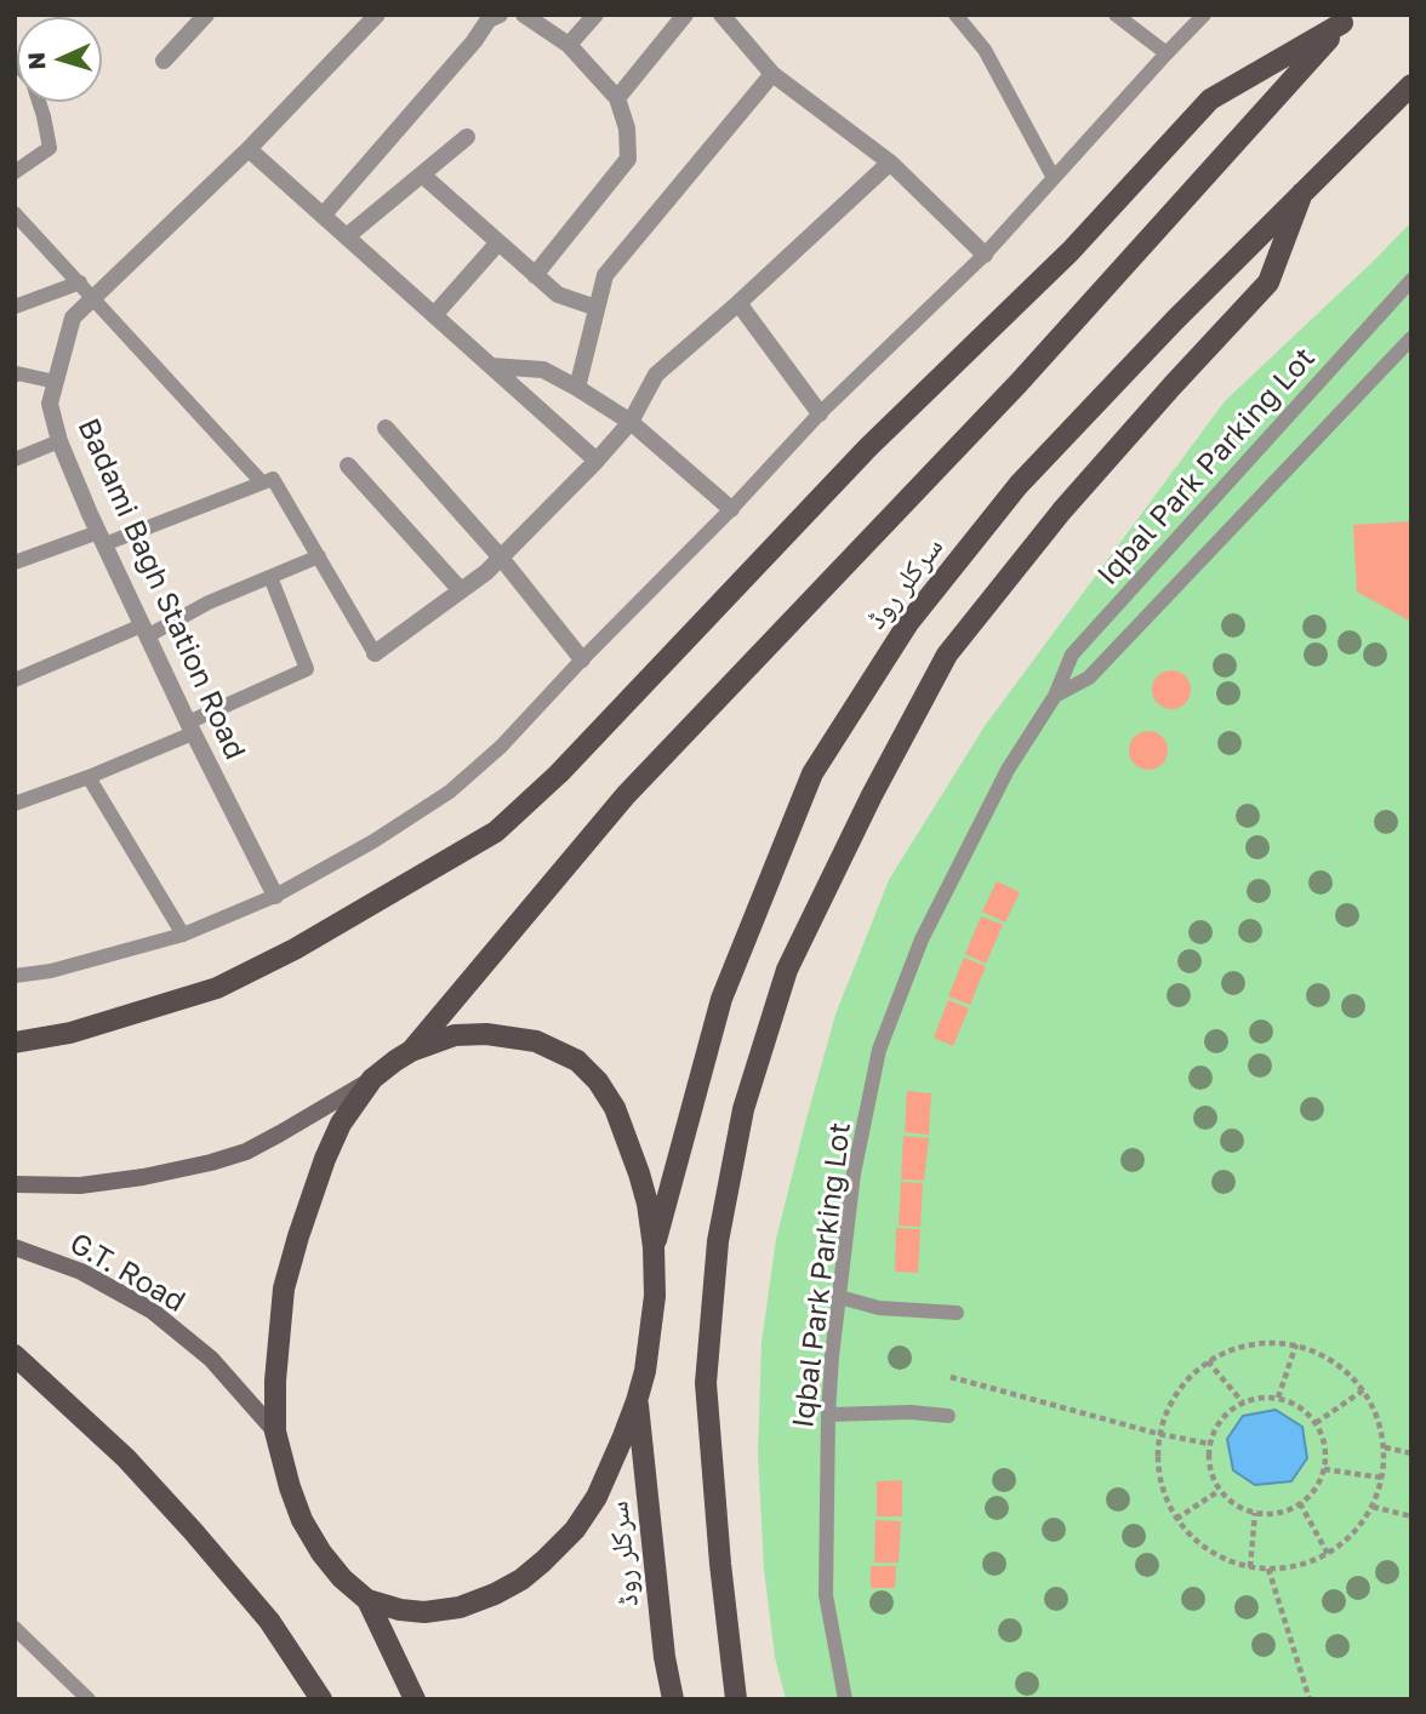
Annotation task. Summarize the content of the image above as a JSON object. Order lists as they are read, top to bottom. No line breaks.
{"streets":{"main road":["سرکلر روڈ","G.T. Road"],"street":["Badami Bagh Station Road"],"lane":["Iqbal Park Parking Lot"]},"north":"left"}
